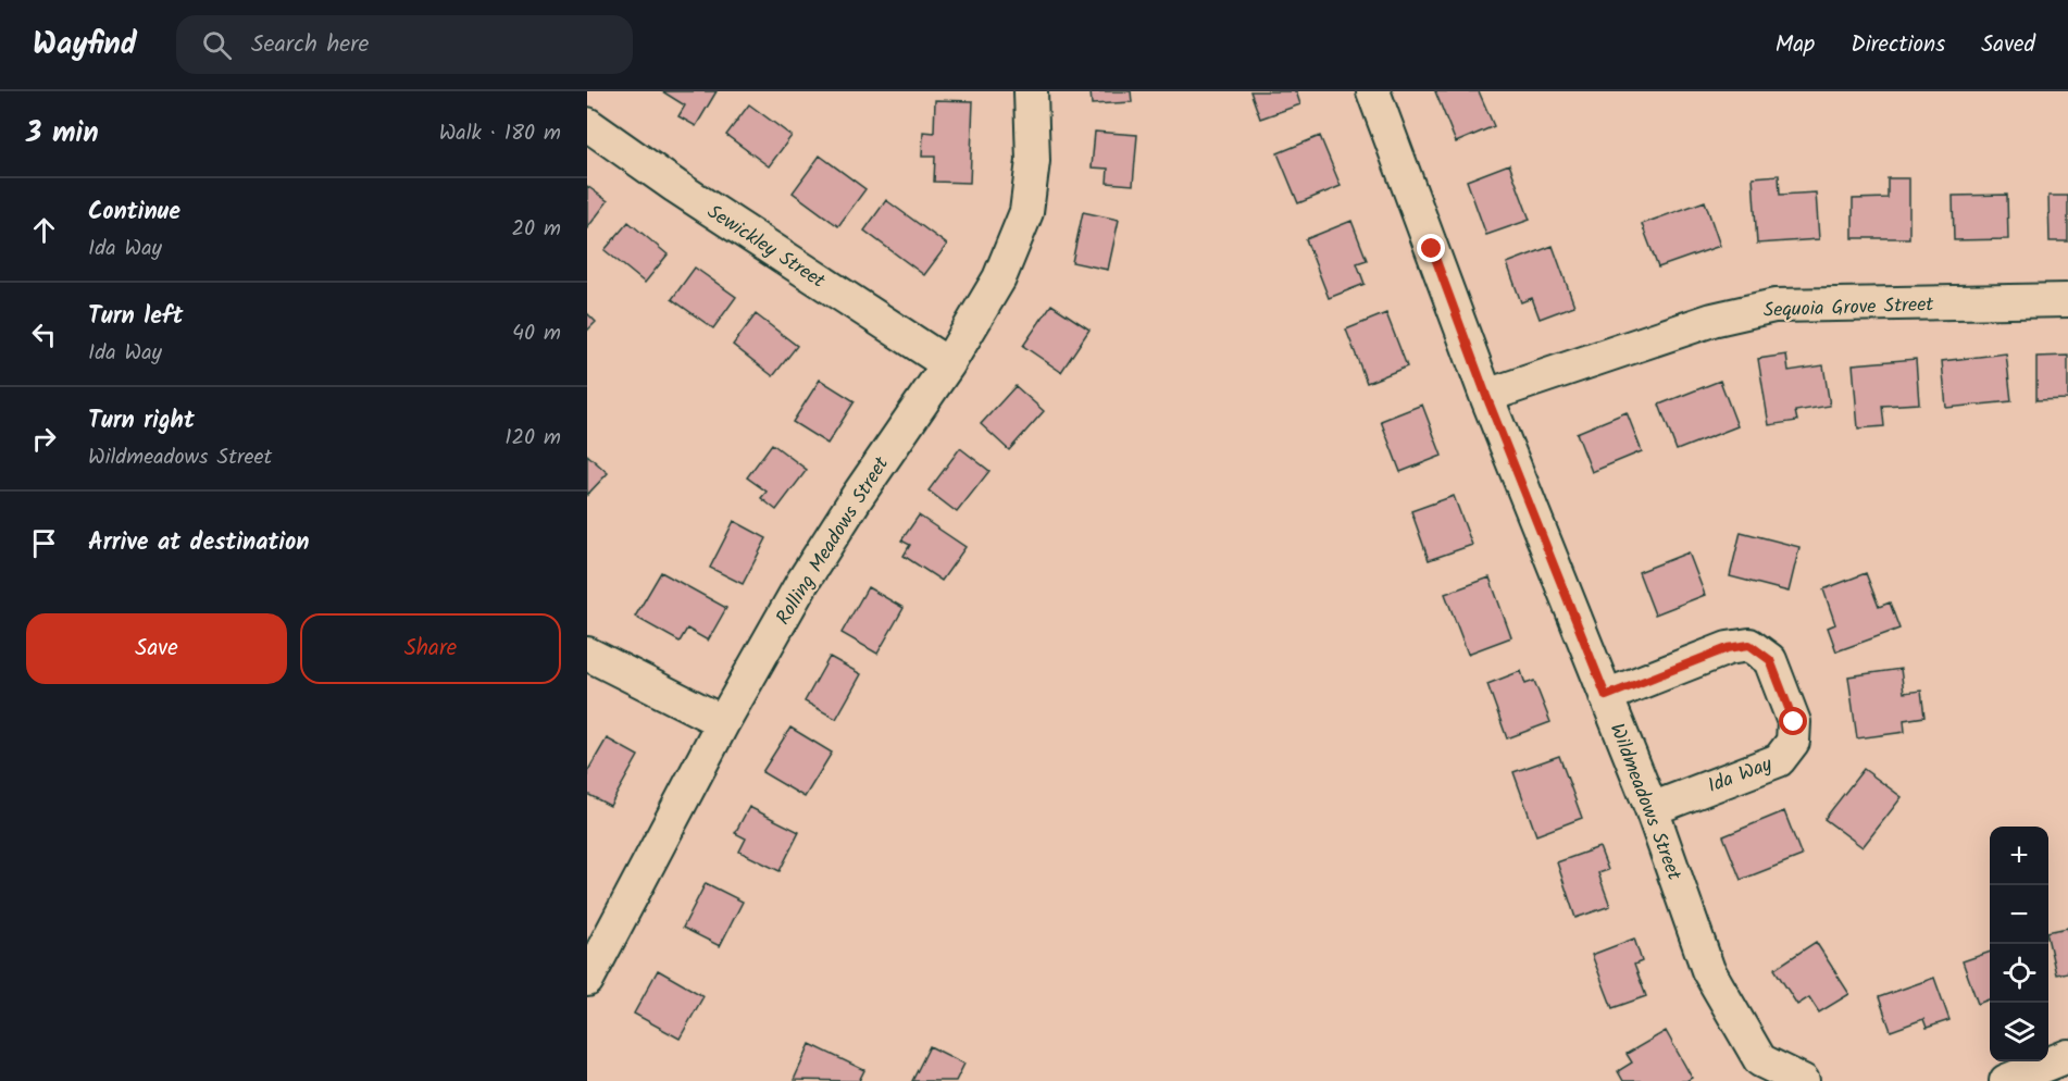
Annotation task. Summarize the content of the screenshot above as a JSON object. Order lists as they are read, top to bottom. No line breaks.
{"streets":{"street":["Sewickley Street","Sequoia Grove Street","Rolling Meadows Street","Ida Way","Wildmeadows Street"]},"crossings":[["Sewickley Street","Rolling Meadows Street"],["Sequoia Grove Street","Wildmeadows Street"],["Ida Way","Wildmeadows Street"]],"page":{"header":"Wayfind","search":"Search here","nav":["Map","Directions","Saved"],"heading":["3 min","Walk · 180 m"],"list":[["Continue","Ida Way","20 m"],["Turn left","Ida Way","40 m"],["Turn right","Wildmeadows Street","120 m"],"Arrive at destination"],"buttons":["Save","Share"],"map_buttons":["+","−"]}}
